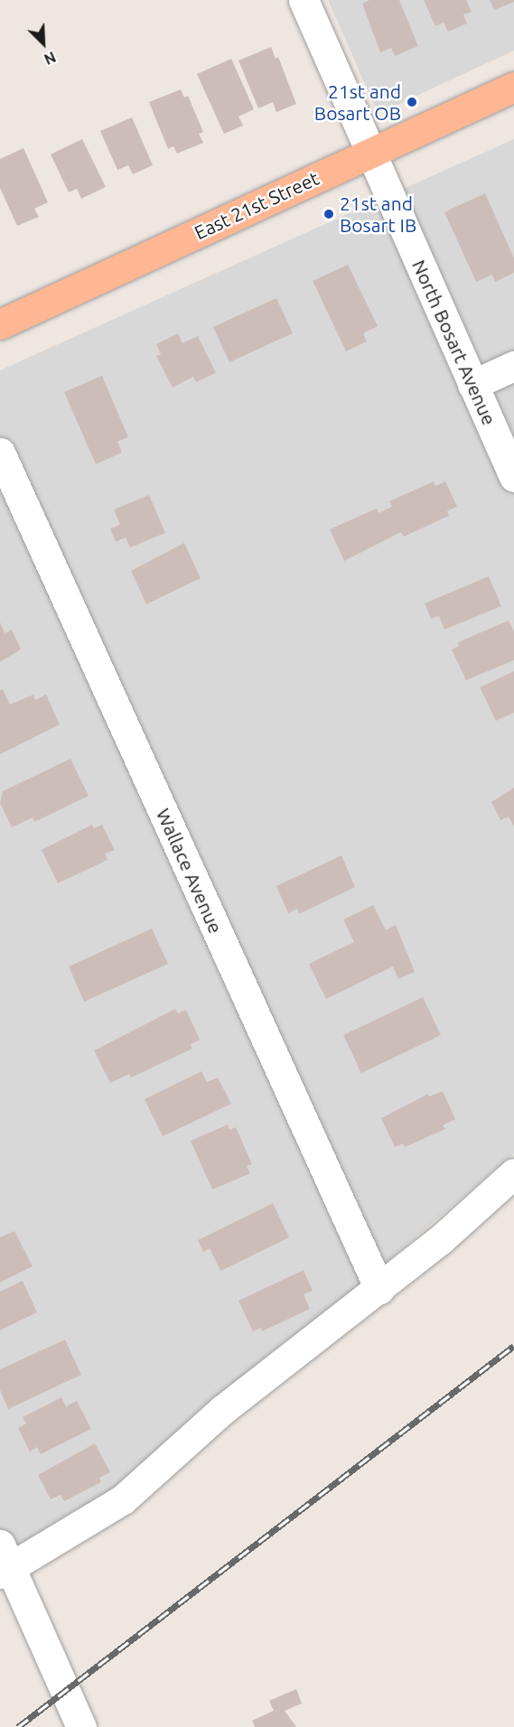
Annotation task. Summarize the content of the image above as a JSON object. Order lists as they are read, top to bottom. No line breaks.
{"streets":{"main road":["East 21st Street"],"street":["North Bosart Avenue","Wallace Avenue"]},"crossings":[["East 21st Street","North Bosart Avenue"]],"places":["21st and Bosart OB","21st and Bosart IB"],"north":"bottom right"}
